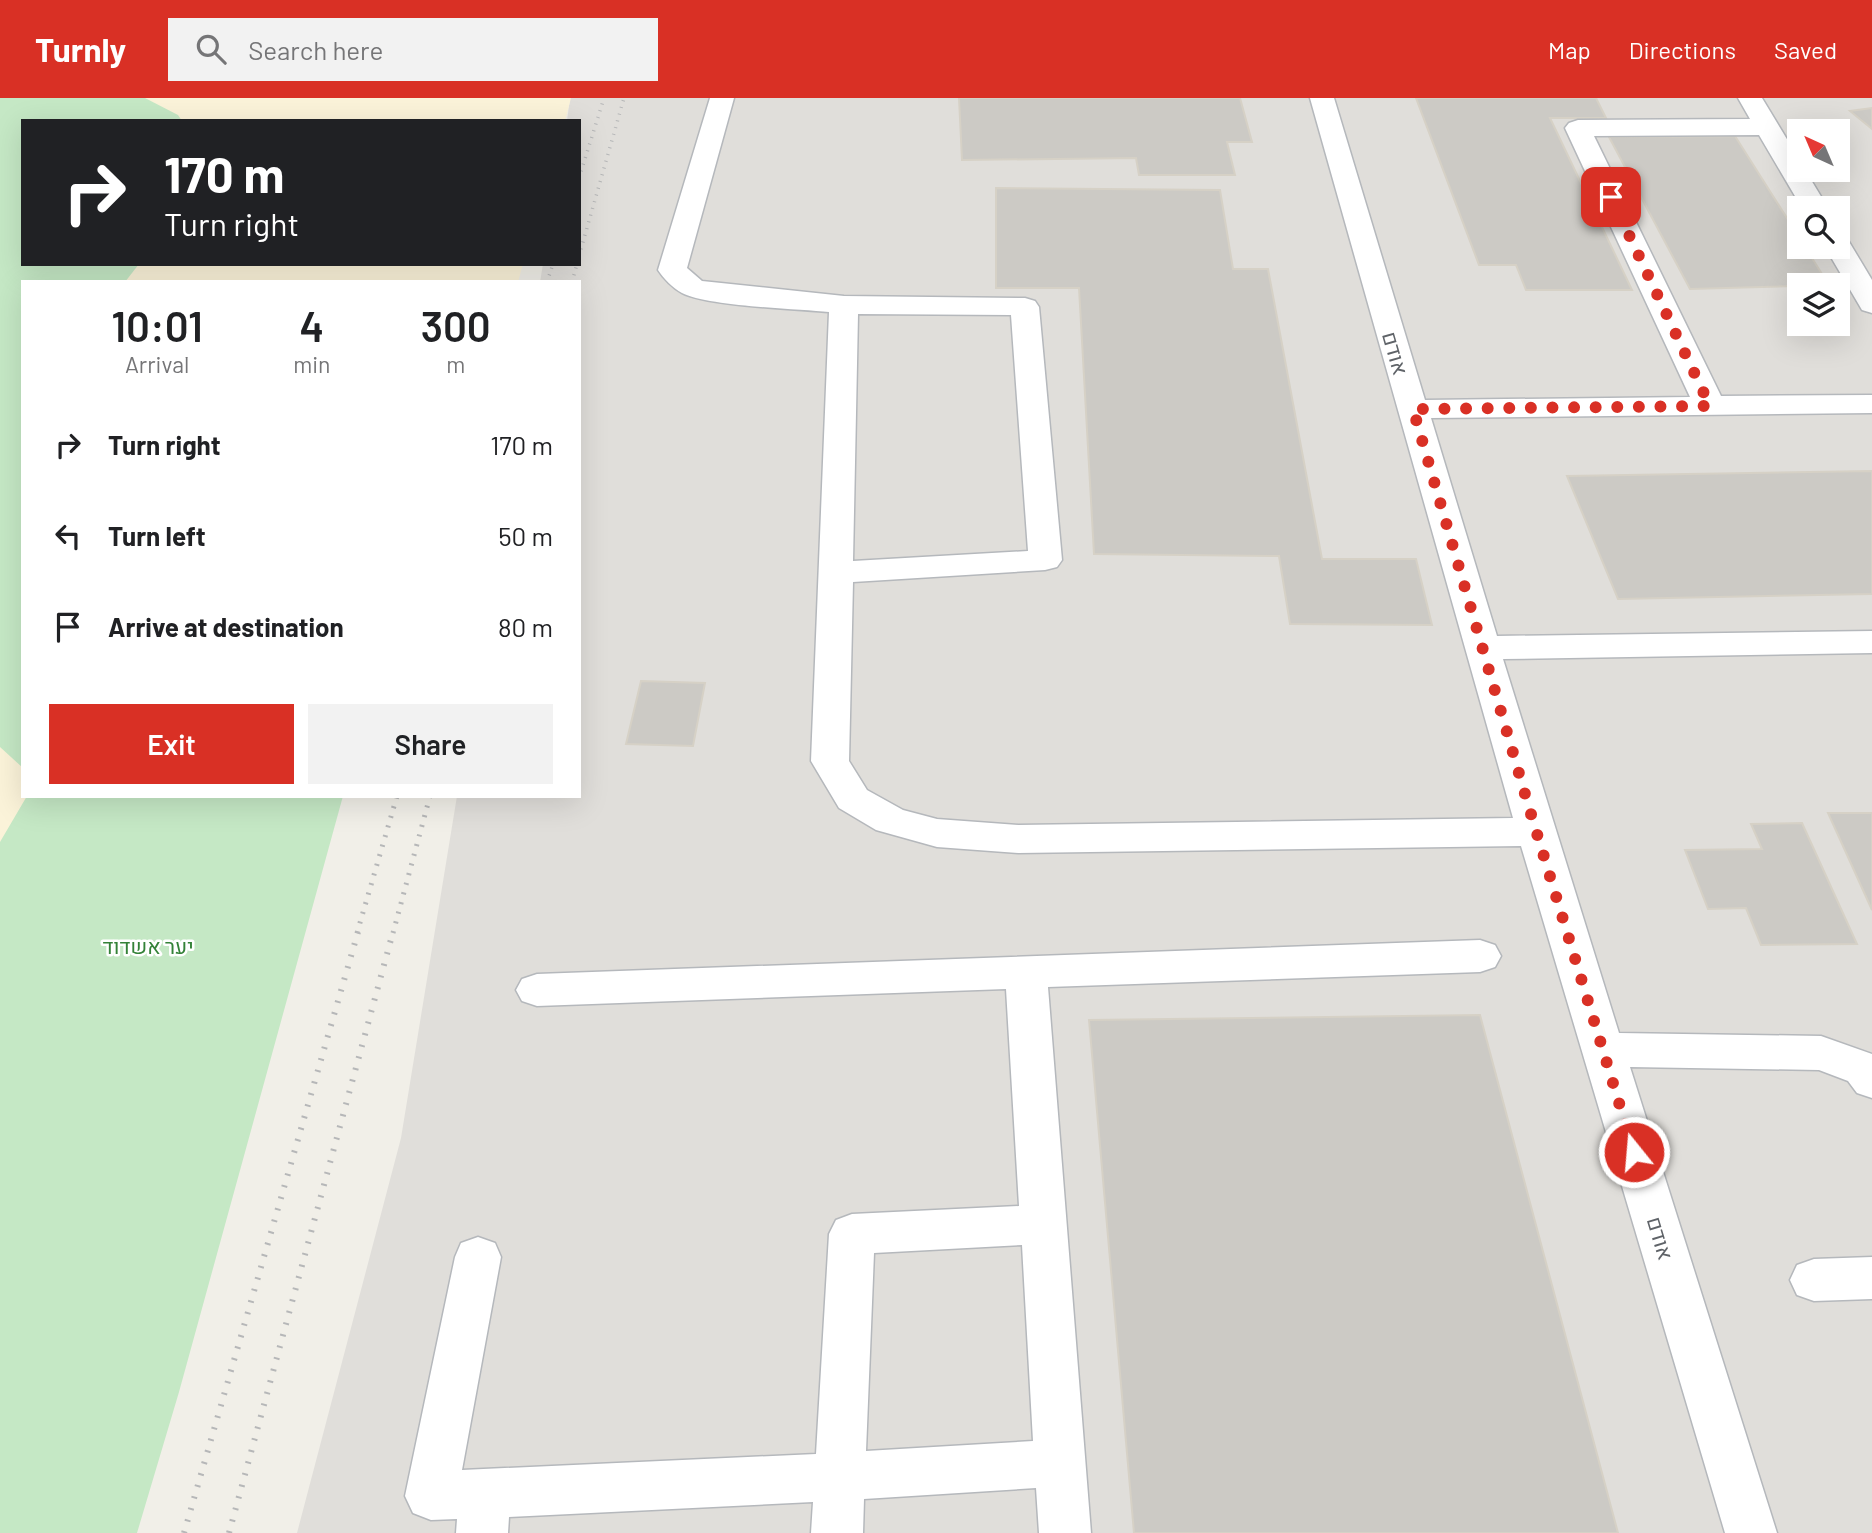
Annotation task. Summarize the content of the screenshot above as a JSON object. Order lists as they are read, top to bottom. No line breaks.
{"streets":{"street":["אודם"]},"parks":["יער אשדוד"],"north":"top left","page":{"header":"Turnly","search":"Search here","nav":["Map","Directions","Saved"],"turn":["170 m","Turn right"],"eta":["10:01","Arrival","4","min","300","m"],"list":[{"name":"Turn right","value":"170 m"},{"name":"Turn left","value":"50 m"},{"name":"Arrive at destination","value":"80 m"}],"buttons":["Exit","Share"]}}
